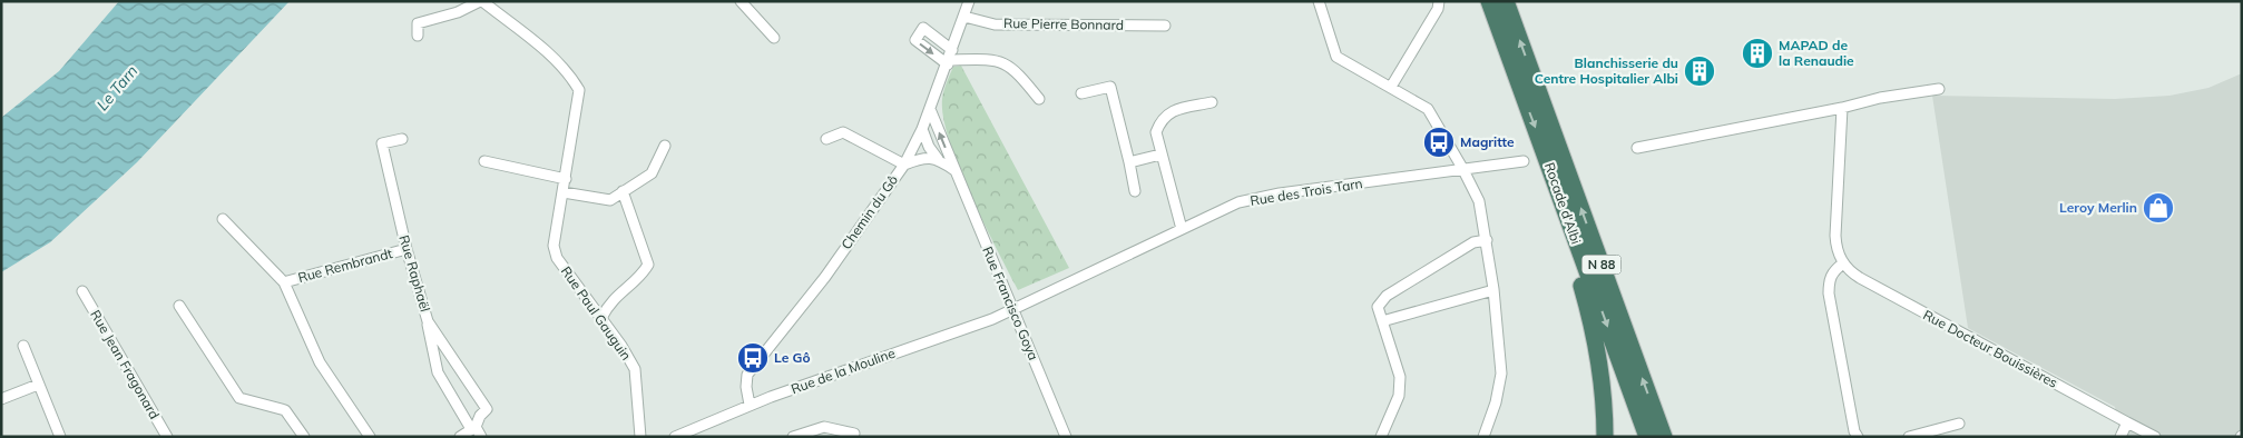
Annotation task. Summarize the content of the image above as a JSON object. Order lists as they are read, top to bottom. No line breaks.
{"streets":{"highway":["Rocade d'Albi","N 88"],"street":["Rue Pierre Bonnard","Rue des Trois Tarn","Chemin du Gô","Rue Rembrandt","Rue Raphaël","Rue Francisco Goya","Rue Paul Gauguin","Rue Docteur Bouissières","Rue Jean Fragonard","Rue de la Mouline"]},"crossings":[["Rue Pierre Bonnard","Chemin du Gô"],["Rue des Trois Tarn","Rue Francisco Goya"],["Rue des Trois Tarn","Rue de la Mouline"],["Chemin du Gô","Rue Francisco Goya"],["Chemin du Gô","Rue de la Mouline"],["Rue Rembrandt","Rue Raphaël"],["Rue Francisco Goya","Rue de la Mouline"]],"water":["Le Tarn"],"places":{"building":["MAPAD de la Renaudie","Blanchisserie du Centre Hospitalier Albi"],"bus stop":["Magritte","Le Gô"],"shop":["Leroy Merlin"]}}
